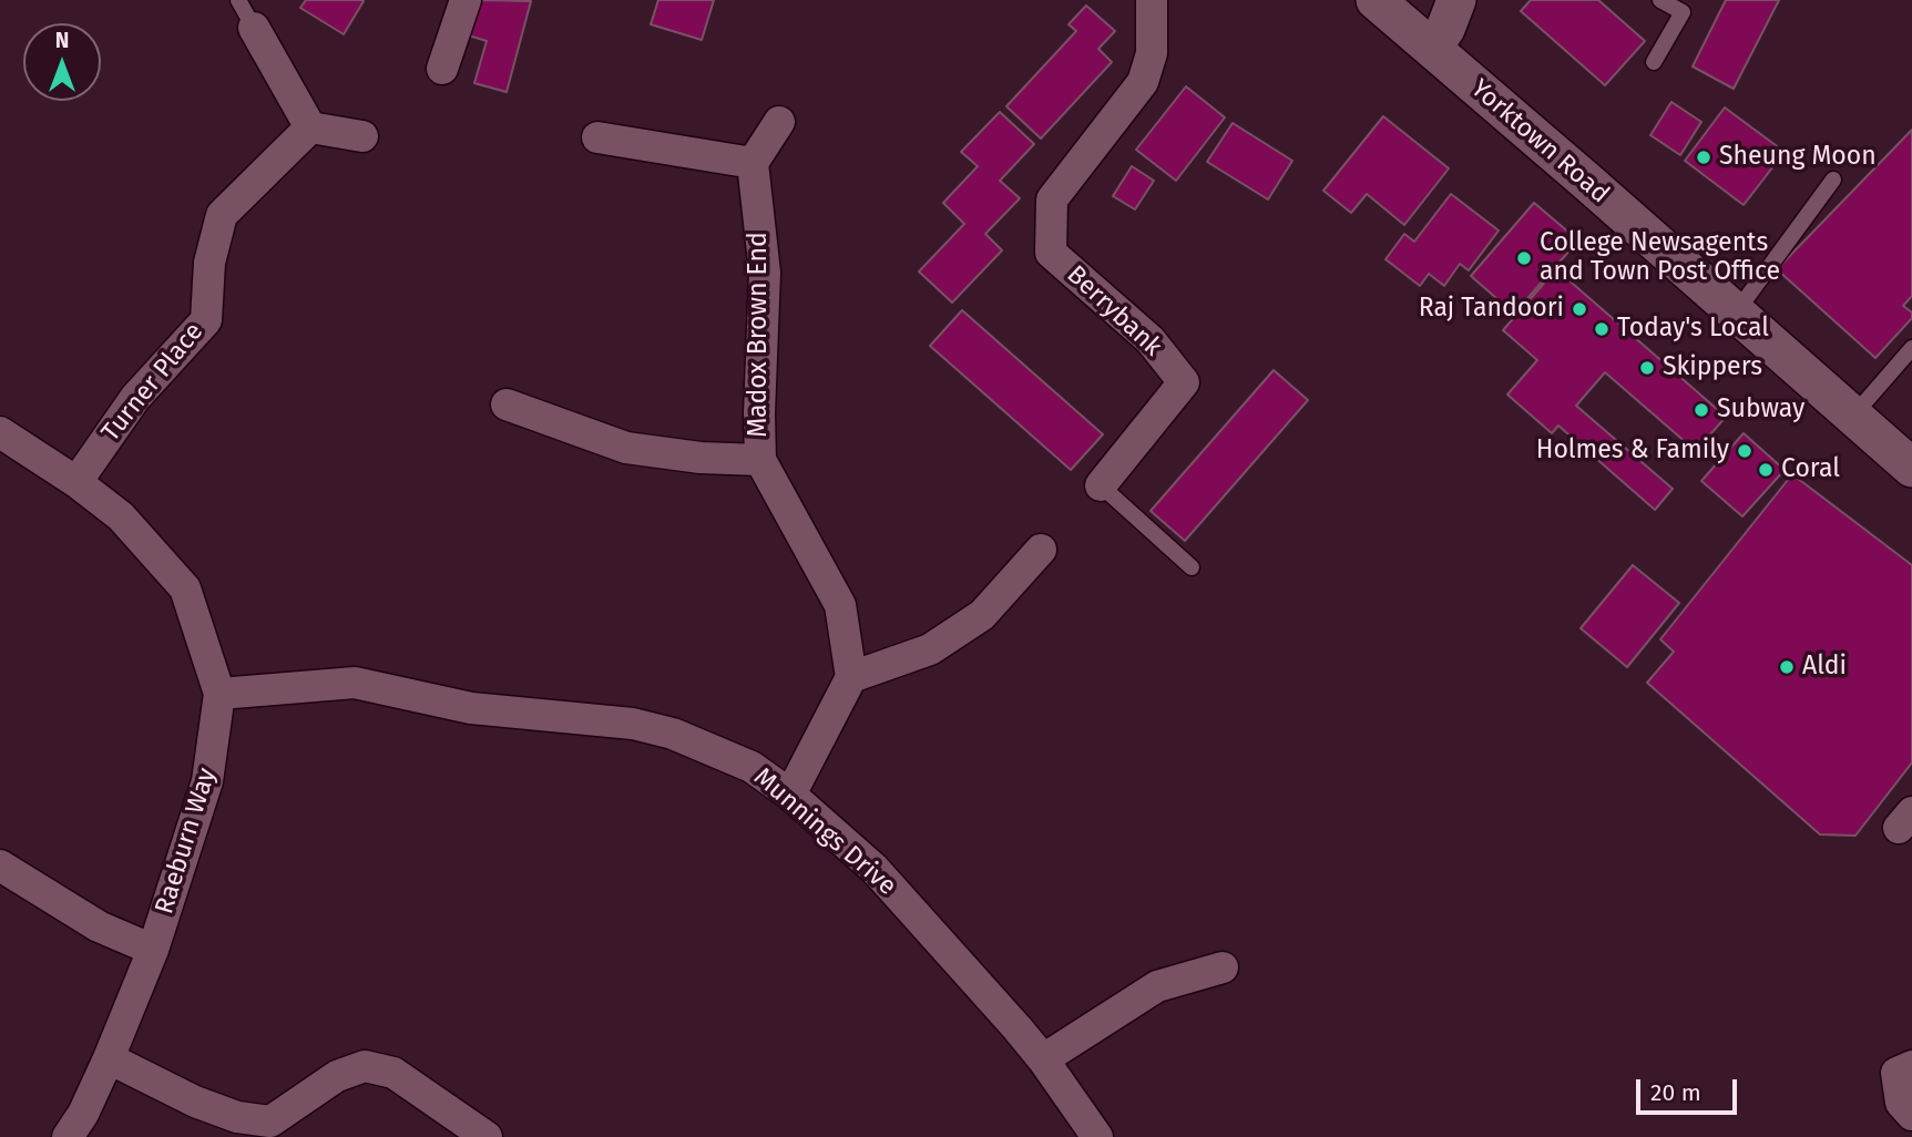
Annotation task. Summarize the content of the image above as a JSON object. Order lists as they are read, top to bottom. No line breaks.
{"streets":{"street":["Yorktown Road","Berrybank","Madox Brown End","Turner Place","Munnings Drive","Raeburn Way"]},"crossings":[["Turner Place","Raeburn Way"],["Munnings Drive","Raeburn Way"]],"places":["Sheung Moon","College Newsagents and Town Post Office","Raj Tandoori","Today's Local","Skippers","Subway","Holmes & Family","Coral","Aldi"],"scale_bar":"20 m","north":"top"}
